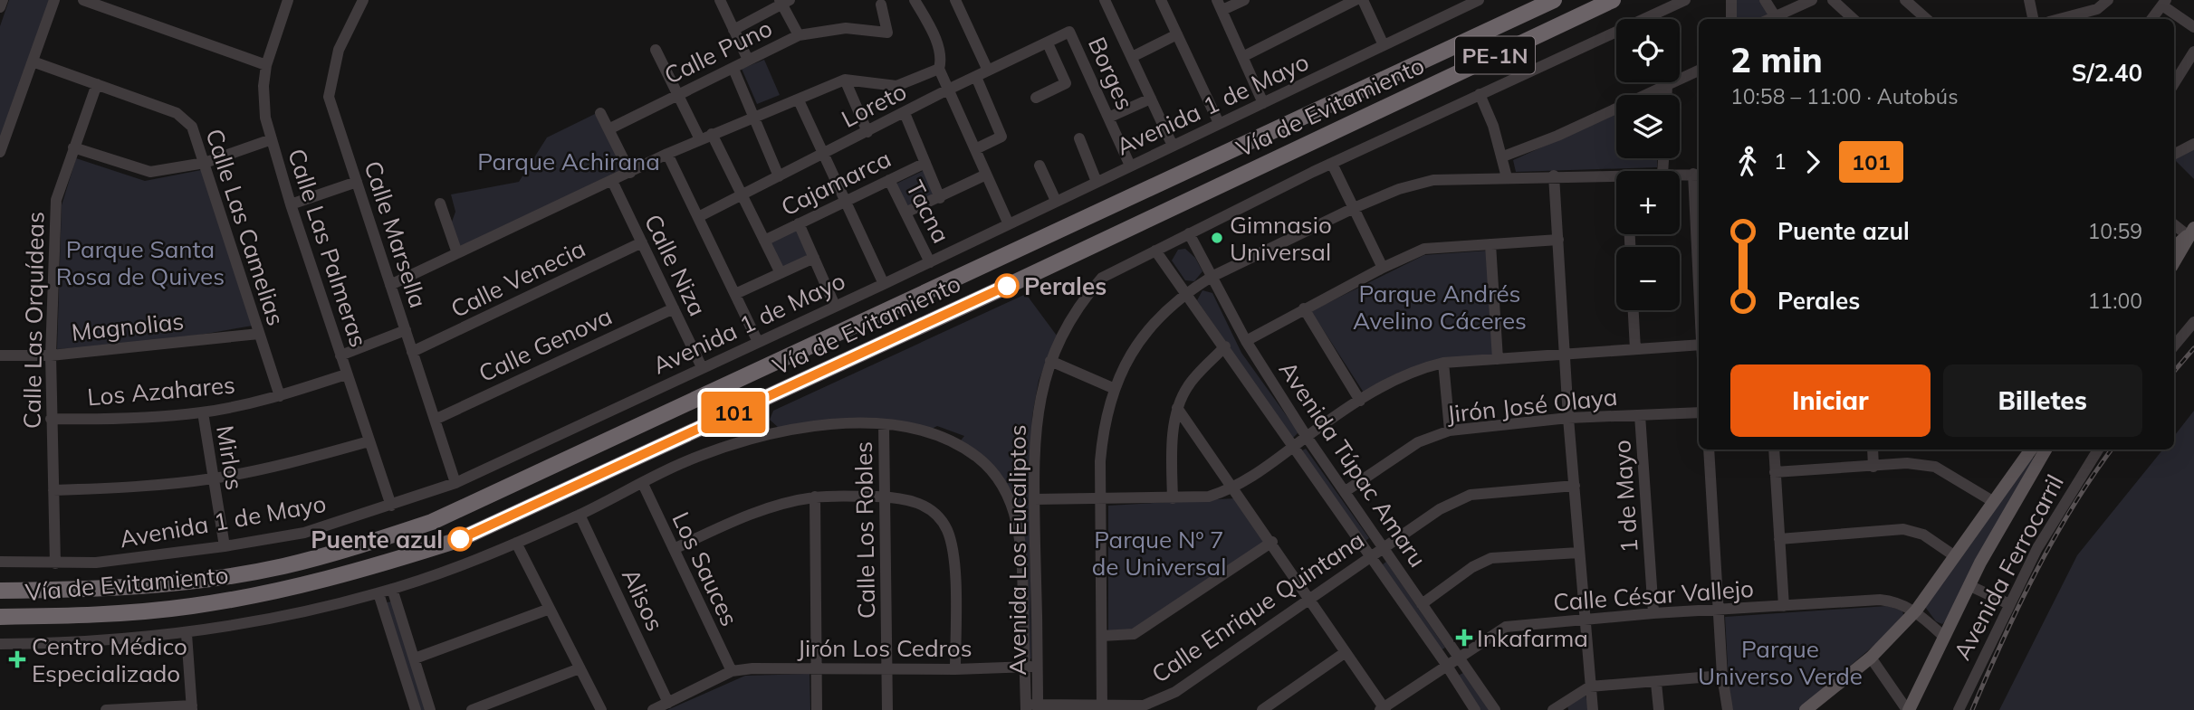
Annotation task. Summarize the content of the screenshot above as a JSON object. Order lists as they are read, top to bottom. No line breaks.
{"streets":{"highway":["PE-1N","Vía de Evitamiento"],"street":["Calle Puno","Borges","Avenida 1 de Mayo","Loreto","Cajamarca","Tacna","Calle Las Camelias","Calle Marsella","Calle Las Palmeras","Calle Niza","Calle Venecia","Calle Las Orquídeas","Magnolias","Calle Genova","Los Azahares","Jirón José Olaya","Mirlos","Avenida Túpac Amaru","1 de Mayo","Calle Los Robles","Avenida Los Eucaliptos","Avenida Ferrocarril","Los Sauces","Calle César Vallejo","Alisos","Calle Enrique Quintana","Jirón Los Cedros"]},"crossings":[["Borges","Avenida 1 de Mayo"],["Borges","Loreto"],["Avenida 1 de Mayo","Tacna"],["Avenida 1 de Mayo","Calle Marsella"],["Avenida 1 de Mayo","Calle Las Palmeras"],["Avenida 1 de Mayo","Calle Niza"],["Avenida 1 de Mayo","Calle Las Orquídeas"],["Avenida 1 de Mayo","Mirlos"],["Cajamarca","Tacna"],["Calle Las Camelias","Calle Las Orquídeas"],["Calle Las Camelias","Magnolias"],["Calle Las Camelias","Los Azahares"],["Calle Marsella","Calle Venecia"],["Calle Marsella","Calle Genova"],["Calle Las Palmeras","Los Azahares"],["Calle Niza","Calle Venecia"],["Calle Niza","Calle Genova"],["Calle Las Orquídeas","Magnolias"],["Calle Las Orquídeas","Los Azahares"],["Los Azahares","Mirlos"],["Jirón José Olaya","Avenida Túpac Amaru"],["Jirón José Olaya","1 de Mayo"],["Avenida Túpac Amaru","Avenida Los Eucaliptos"],["Avenida Túpac Amaru","Calle César Vallejo"],["Avenida Túpac Amaru","Calle Enrique Quintana"],["1 de Mayo","Calle César Vallejo"],["Calle Los Robles","Avenida Los Eucaliptos"],["Calle Los Robles","Jirón Los Cedros"],["Avenida Los Eucaliptos","Los Sauces"],["Avenida Los Eucaliptos","Alisos"],["Avenida Los Eucaliptos","Calle Enrique Quintana"],["Avenida Los Eucaliptos","Jirón Los Cedros"],["Los Sauces","Jirón Los Cedros"]],"parks":["Parque Achirana","Parque Santa Rosa de Quives","Parque Andrés Avelino Cáceres","Parque Nº 7 de Universal","Parque Universo Verde"],"places":{"other":["Gimnasio Universal","Perales","Puente azul"],"health":["Inkafarma","Centro Médico Especializado"]},"lines":["bus line 101"],"page":{"on_map":"101","map_buttons":["+","−"],"heading":["2 min","10:58 – 11:00 · Autobús","S/2.40"],"legs":["1","101"],"list":[{"name":"Puente azul","value":"10:59"},{"name":"Perales","value":"11:00"}],"buttons":["Iniciar","Billetes"]}}
